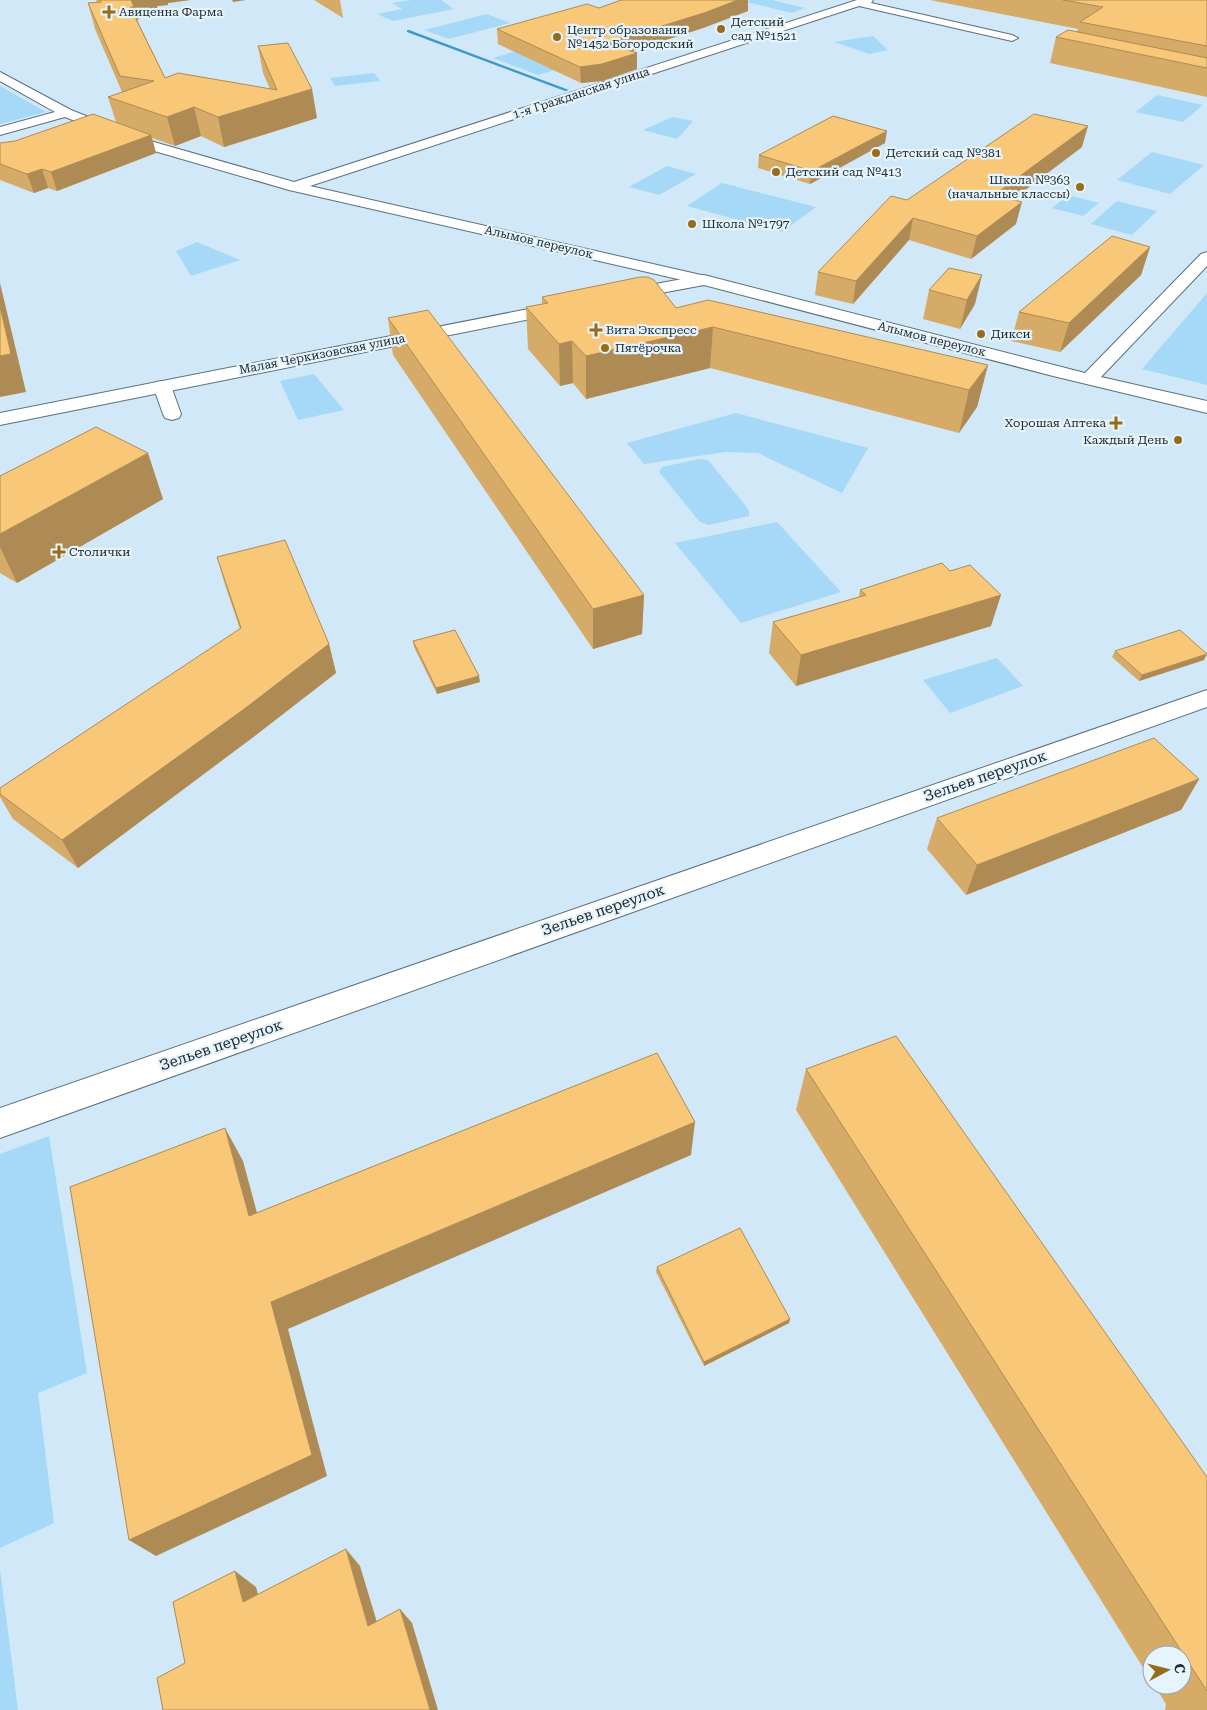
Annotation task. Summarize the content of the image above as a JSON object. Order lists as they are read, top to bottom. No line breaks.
{"streets":{"street":["1-я Гражданская улица","Алымов переулок","Малая Черкизовская улица","Зельев переулок"]},"crossings":[["1-я Гражданская улица","Алымов переулок"]],"places":{"health":["Авиценна Фарма","Вита Экспресс","Хорошая Аптека","Столички"],"other":["Детский сад №1521","Центр образования №1452 Богородский","Детский сад №381","Детский сад №413","Школа №363 (начальные классы)","Школа №1797","Дикси","Пятёрочка","Каждый День"]},"north":"right"}
